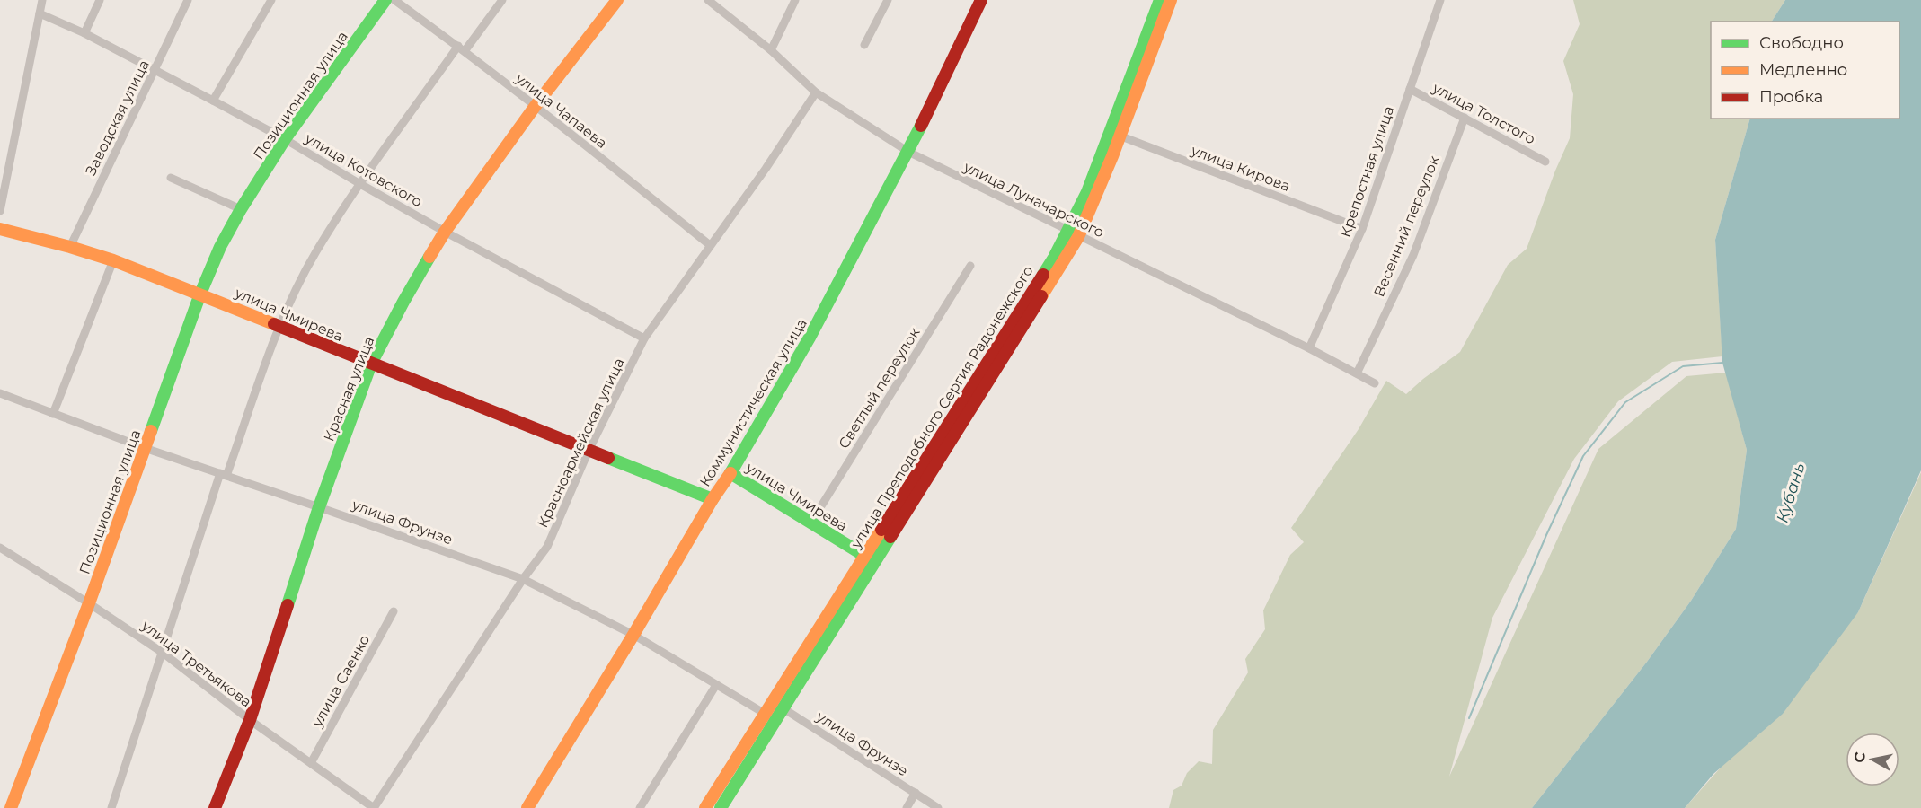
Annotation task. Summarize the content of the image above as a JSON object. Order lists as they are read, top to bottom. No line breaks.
{"streets":{"street":["Позиционная улица","улица Чапаева","улица Толстого","Заводская улица","улица Кирова","улица Котовского","Крепостная улица","улица Луначарского","Весенний переулок","улица Чмирева","Светлый переулок","Красная улица","Коммунистическая улица","улица Преподобного Сергия Радонежского","Красноармейская улица","улица Фрунзе","улица Третьякова","улица Саенко"]},"crossings":[["Позиционная улица","улица Котовского"],["Позиционная улица","улица Чмирева"],["Позиционная улица","улица Фрунзе"],["Позиционная улица","улица Третьякова"],["улица Чапаева","Красная улица"],["улица Чапаева","Красноармейская улица"],["улица Толстого","Крепостная улица"],["улица Толстого","Весенний переулок"],["Заводская улица","улица Котовского"],["Заводская улица","улица Чмирева"],["улица Кирова","Крепостная улица"],["улица Кирова","улица Преподобного Сергия Радонежского"],["улица Котовского","Красная улица"],["улица Котовского","Красноармейская улица"],["Крепостная улица","улица Луначарского"],["улица Луначарского","Весенний переулок"],["улица Луначарского","Коммунистическая улица"],["улица Луначарского","улица Преподобного Сергия Радонежского"],["улица Луначарского","Красноармейская улица"],["улица Чмирева","Светлый переулок"],["улица Чмирева","Красная улица"],["улица Чмирева","Коммунистическая улица"],["улица Чмирева","улица Преподобного Сергия Радонежского"],["улица Чмирева","Красноармейская улица"],["Красная улица","улица Фрунзе"],["Красная улица","улица Третьякова"],["Коммунистическая улица","улица Фрунзе"],["улица Преподобного Сергия Радонежского","улица Фрунзе"],["Красноармейская улица","улица Фрунзе"],["Красноармейская улица","улица Третьякова"],["улица Третьякова","улица Саенко"]],"water":["Кубань"],"legend":["Свободно","Медленно","Пробка"],"north":"left"}
